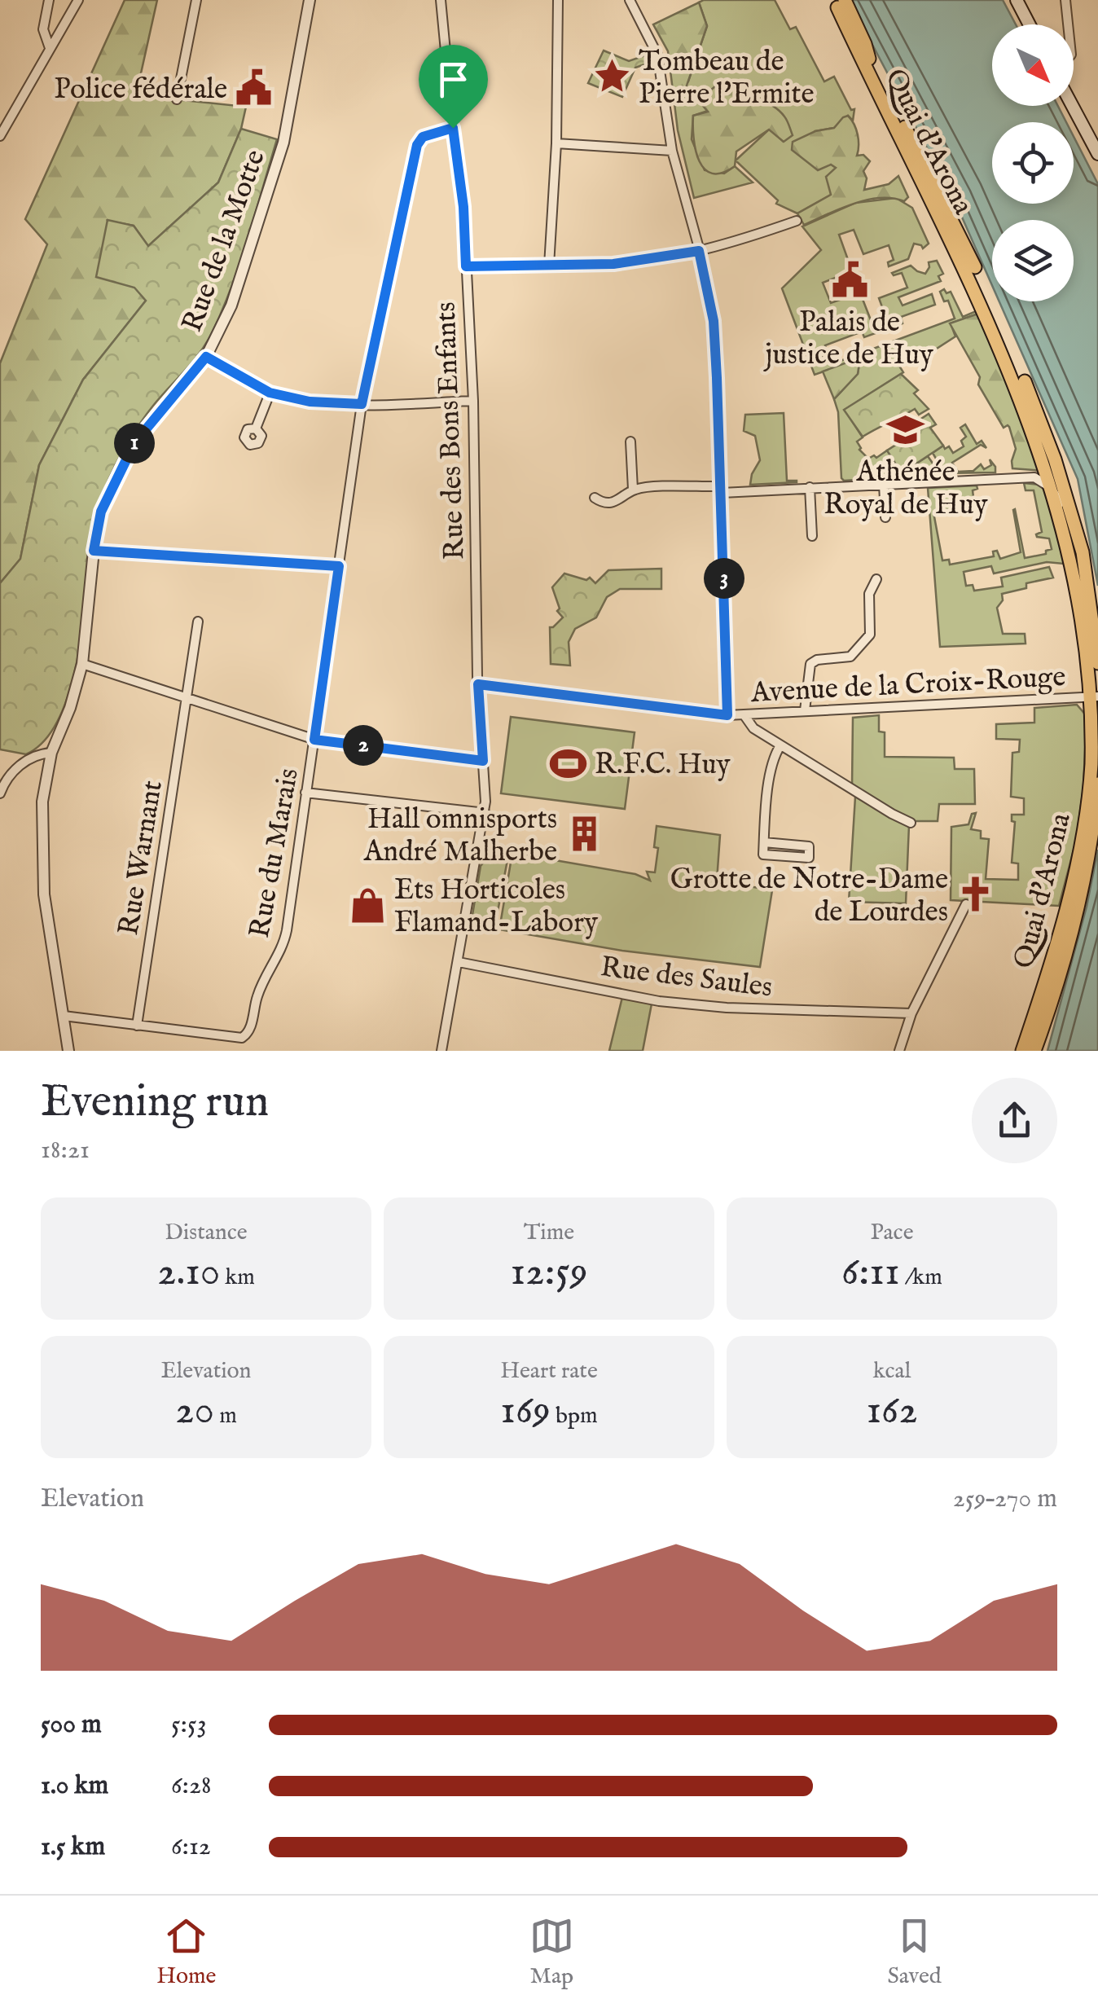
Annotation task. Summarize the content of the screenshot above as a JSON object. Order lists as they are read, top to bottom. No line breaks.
{"streets":{"main road":["Quai d'Arona"],"street":["Rue de la Motte","Rue des Bons Enfants","Avenue de la Croix-Rouge","Rue du Marais","Rue Warnant","Rue des Saules"]},"crossings":[["Quai d'Arona","Avenue de la Croix-Rouge"],["Rue de la Motte","Rue du Marais"],["Rue des Bons Enfants","Avenue de la Croix-Rouge"],["Rue des Bons Enfants","Rue du Marais"],["Rue des Bons Enfants","Rue des Saules"],["Rue du Marais","Rue Warnant"]],"places":{"place":["Tombeau de Pierre l'Ermite"],"public building":["Police fédérale","Palais de justice de Huy"],"school or university":["Athénée Royal de Huy"],"sports":["R.F.C. Huy"],"building":["Hall omnisports André Malherbe"],"church":["Grotte de Notre-Dame de Lourdes"],"shop":["Ets Horticoles Flamand-Labory"]},"north":"bottom right","page":{"pins":["1","3","2"],"heading":["Evening run","18:21"],"stats":[["Distance","2.10 km"],["Time","12:59"],["Pace","6:11 /km"],["Elevation","20 m"],["Heart rate","169 bpm"],["kcal","162"]],"chart":["Elevation","259–270 m"],"list":[{"name":"500 m","note":"5:53"},{"name":"1.0 km","note":"6:28"},{"name":"1.5 km","note":"6:12"}],"tabs":["Home","Map","Saved"]}}
